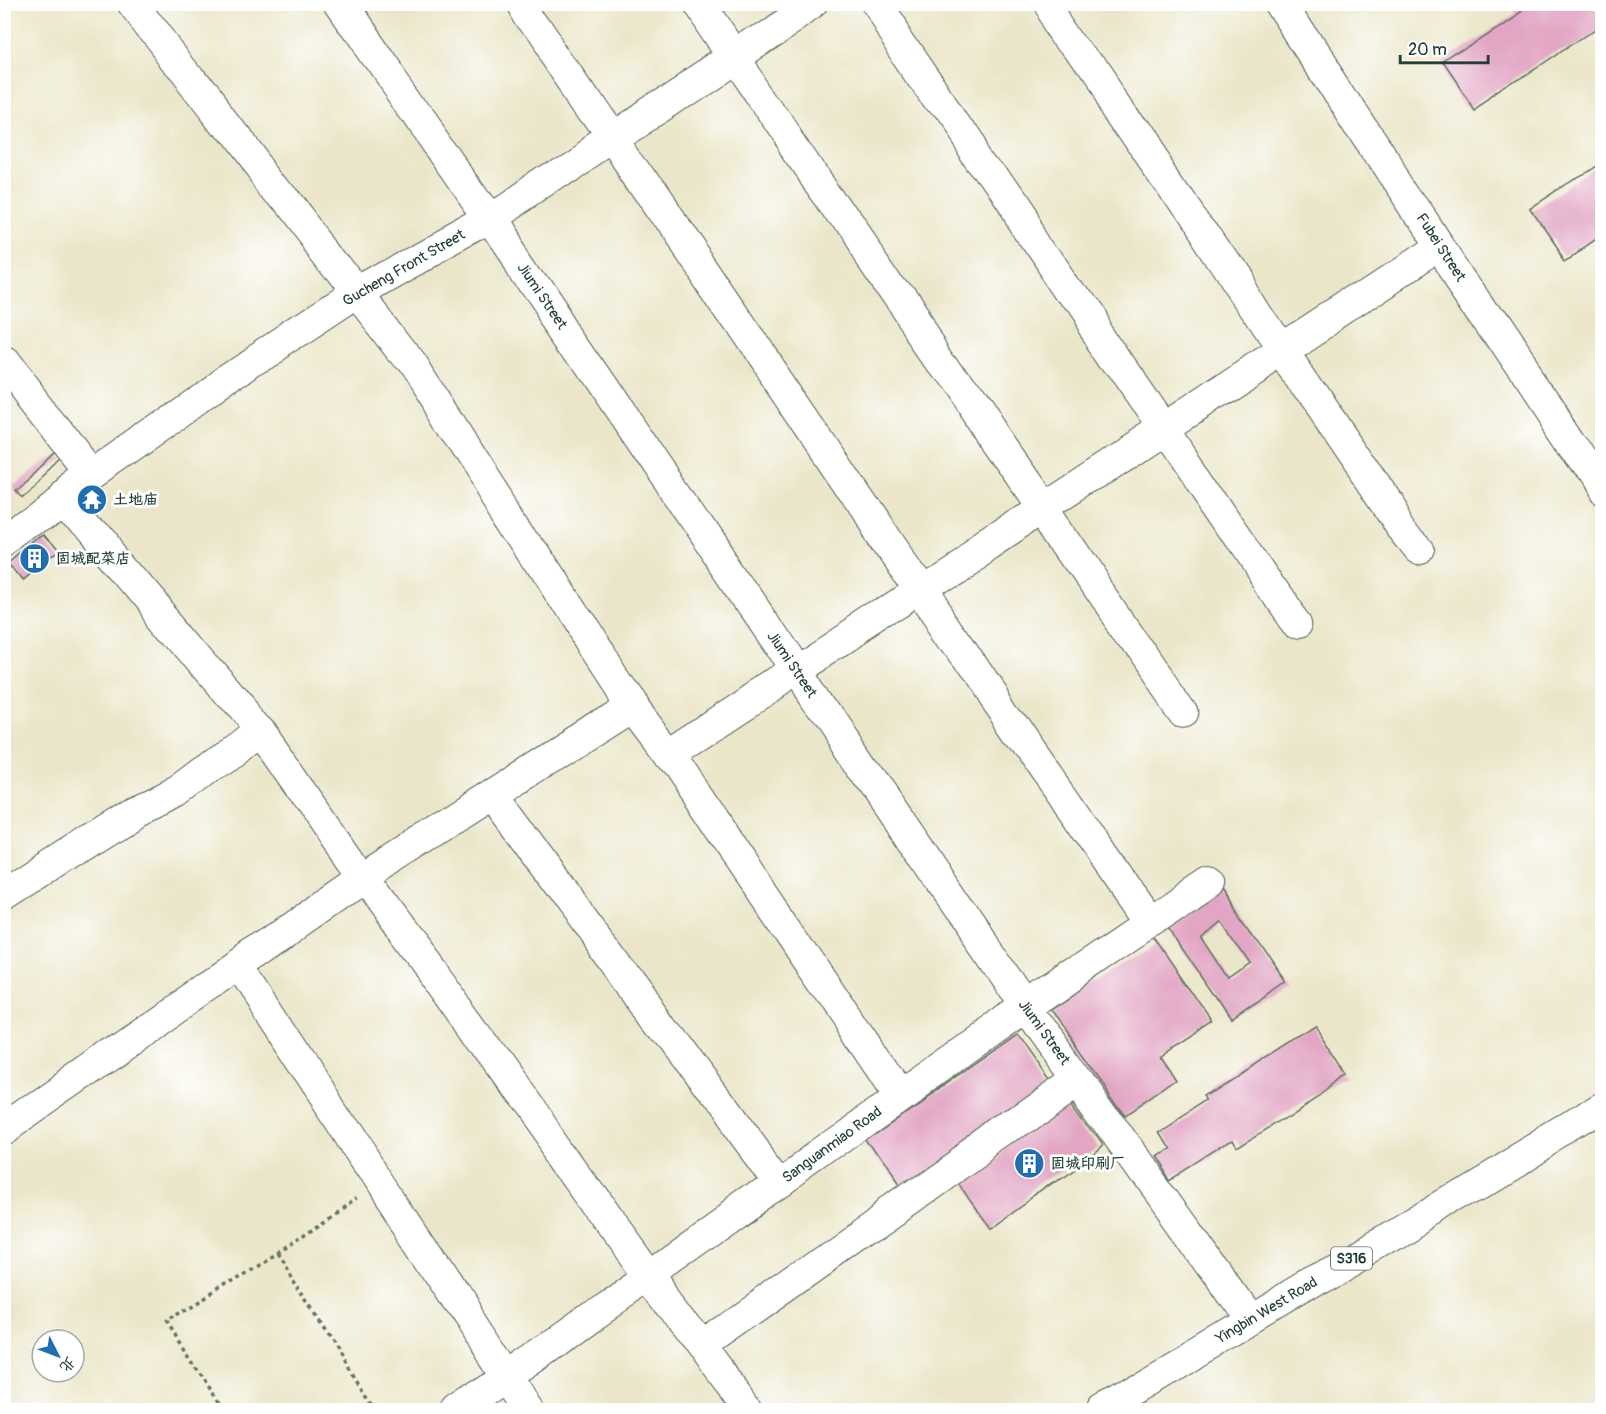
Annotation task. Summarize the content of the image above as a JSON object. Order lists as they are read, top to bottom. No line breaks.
{"streets":{"street":["Fubei Street","Gucheng Front Street","Jiumi Street","Sanguanmiao Road","S316","Yingbin West Road"]},"crossings":[["Gucheng Front Street","Jiumi Street"],["Jiumi Street","Sanguanmiao Road"],["Jiumi Street","Yingbin West Road"]],"places":{"temple":["土地庙"],"building":["固城配菜店","固城印刷厂"]},"scale_bar":"20 m","north":"bottom right"}
